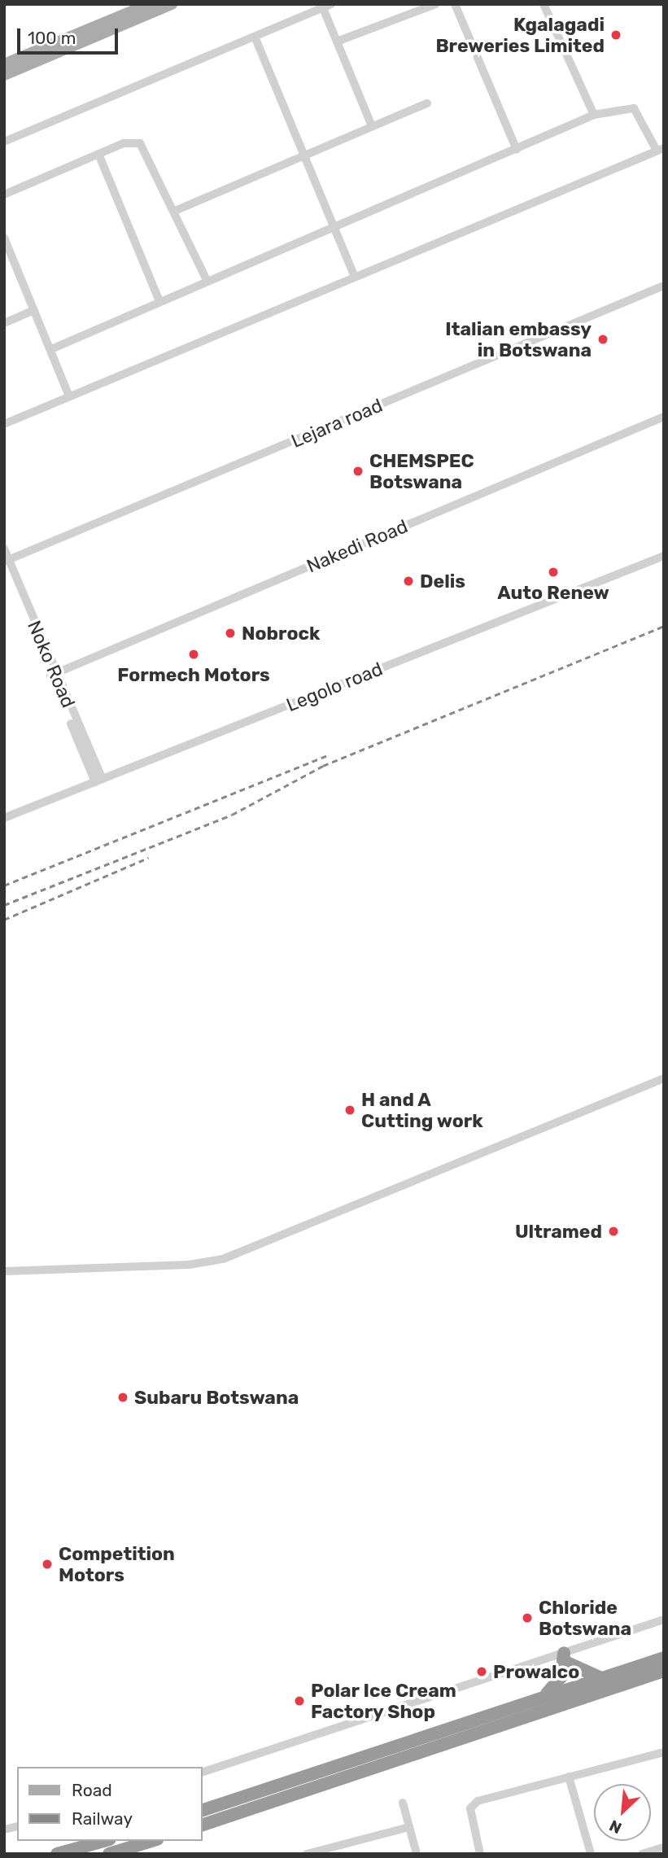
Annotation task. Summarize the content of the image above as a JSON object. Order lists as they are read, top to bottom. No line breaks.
{"streets":{"street":["Lejara road","Nakedi Road","Noko Road","Legolo road"]},"crossings":[["Lejara road","Noko Road"],["Nakedi Road","Noko Road"],["Noko Road","Legolo road"]],"places":["Kgalagadi Breweries Limited","Italian embassy in Botswana","CHEMSPEC Botswana","Auto Renew","Delis","Nobrock","Formech Motors","H and A Cutting work","Ultramed","Subaru Botswana","Competition Motors","Chloride Botswana","Prowalco","Polar Ice Cream Factory Shop"],"legend":["Road","Railway"],"scale_bar":"100 m","north":"bottom left"}
